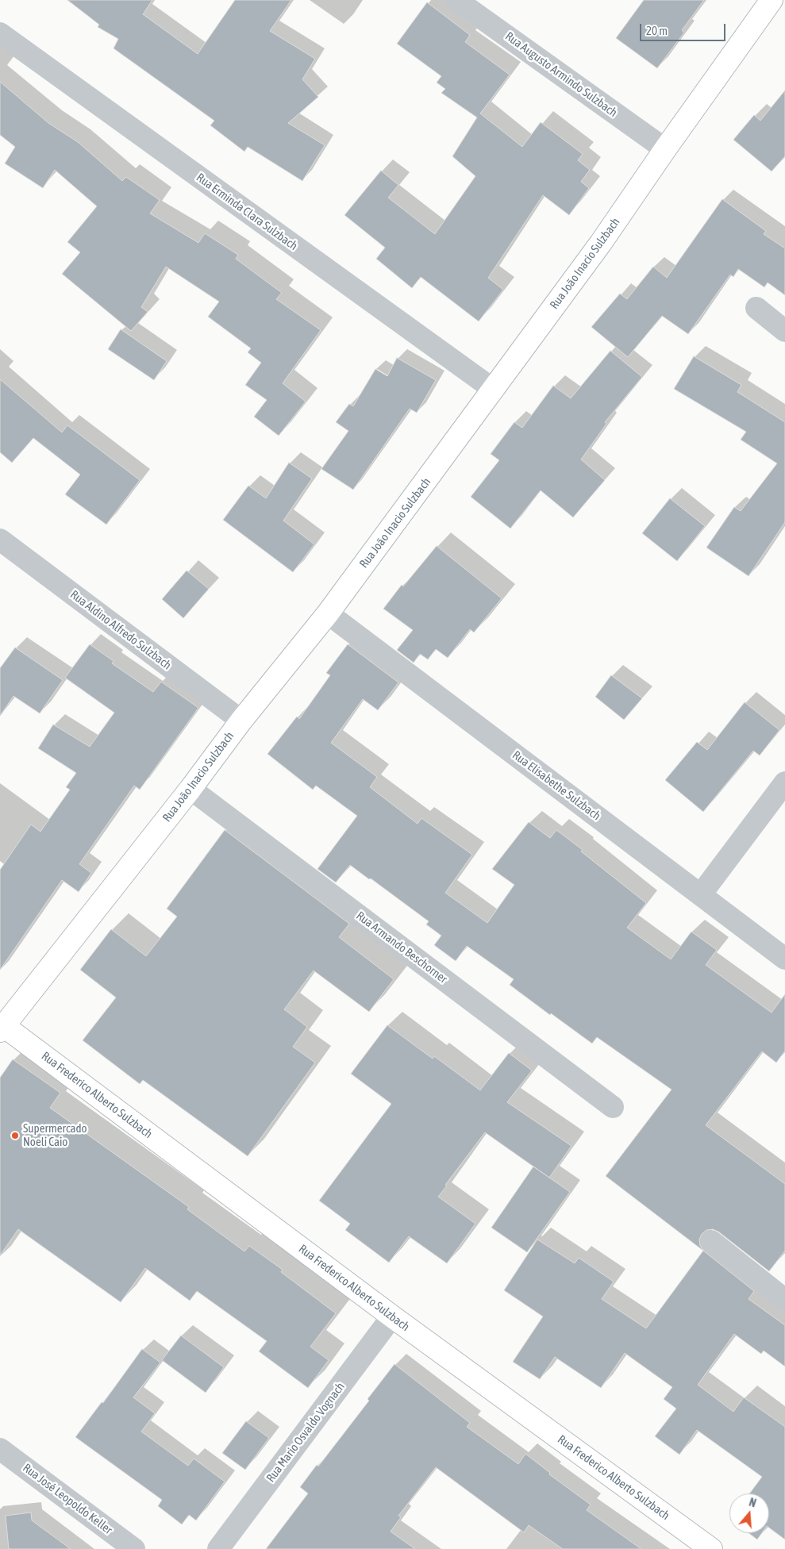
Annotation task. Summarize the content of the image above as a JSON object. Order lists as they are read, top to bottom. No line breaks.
{"streets":{"street":["Rua Augusto Armindo Sulzbach","Rua Erminda Clara Sulzbach","Rua João Inacio Sulzbach","Rua Aldino Alfredo Sulzbach","Rua Elisabethe Sulzbach","Rua Armando Beschorner","Rua Frederico Alberto Sulzbach","Rua Mario Osvaldo Vognach","Rua José Leopoldo Keller"]},"crossings":[["Rua Augusto Armindo Sulzbach","Rua João Inacio Sulzbach"],["Rua Erminda Clara Sulzbach","Rua João Inacio Sulzbach"],["Rua João Inacio Sulzbach","Rua Aldino Alfredo Sulzbach"],["Rua João Inacio Sulzbach","Rua Elisabethe Sulzbach"],["Rua João Inacio Sulzbach","Rua Armando Beschorner"],["Rua João Inacio Sulzbach","Rua Frederico Alberto Sulzbach"],["Rua Frederico Alberto Sulzbach","Rua Mario Osvaldo Vognach"]],"places":["Supermercado Noeli Caio"],"scale_bar":"20 m","north":"top"}
